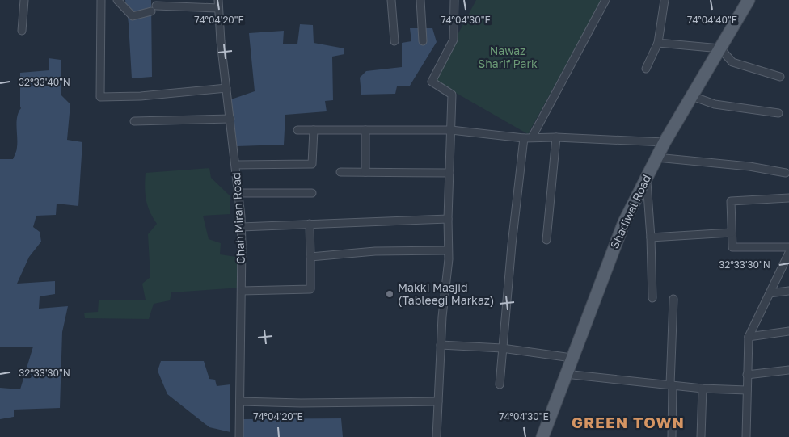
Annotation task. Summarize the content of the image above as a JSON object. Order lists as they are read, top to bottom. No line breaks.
{"streets":{"main road":["Shadiwal Road"],"street":["Chah Miran Road"]},"districts":["GREEN TOWN"],"parks":["Nawaz Sharif Park"],"places":["Makki Masjid (Tableegi Markaz)"],"coordinates":["74°04'20\"E","74°04'30\"E","74°04'40\"E","32°33'40\"N","32°33'30\"N"]}
